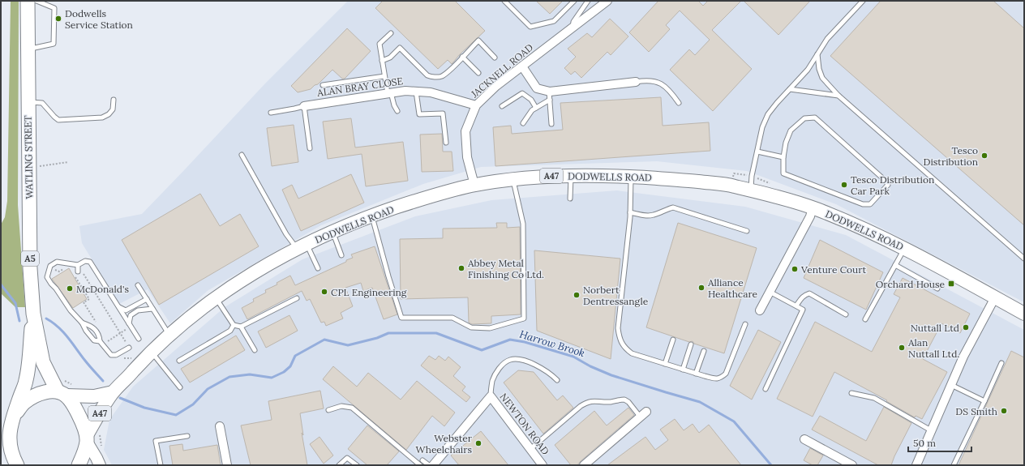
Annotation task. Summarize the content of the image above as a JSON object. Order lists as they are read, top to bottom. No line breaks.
{"streets":{"highway":["WATLING STREET","A5"],"main road":["A47","DODWELLS ROAD"],"street":["JACKNELL ROAD","ALAN BRAY CLOSE","NEWTON ROAD"]},"crossings":[["JACKNELL ROAD","ALAN BRAY CLOSE"],["JACKNELL ROAD","DODWELLS ROAD"],["WATLING STREET","A47"],["WATLING STREET","DODWELLS ROAD"],["A47","DODWELLS ROAD"]],"water":["Harrow Brook"],"places":{"other":["Dodwells Service Station","Tesco Distribution","Tesco Distribution Car Park","Abbey Metal Finishing Co Ltd.","Venture Court","Alliance Healthcare","McDonald's","CPL Engineering","Norbert Dentressangle","Nuttall Ltd","Alan Nuttall Ltd.","DS Smith","Webster Wheelchairs"],"transit":["Orchard House"]},"scale_bar":"50 m"}
